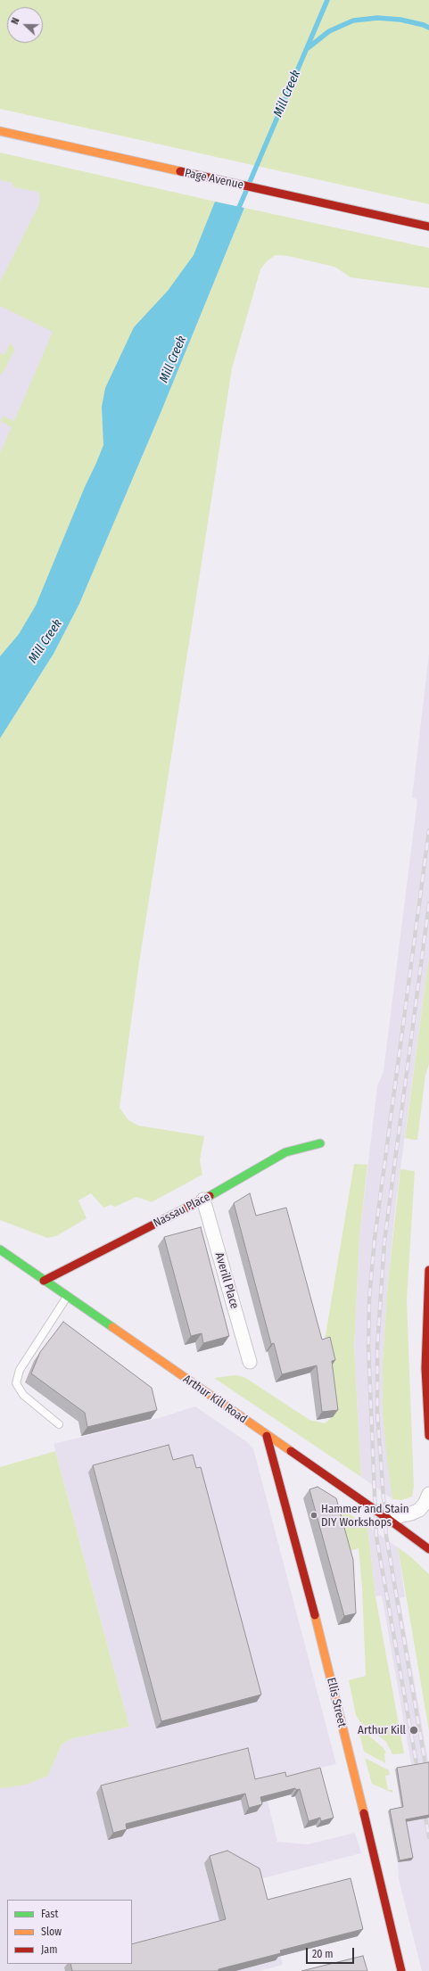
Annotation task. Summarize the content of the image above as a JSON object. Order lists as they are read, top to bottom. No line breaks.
{"streets":{"street":["Page Avenue","Nassau Place","Averill Place","Arthur Kill Road","Ellis Street"]},"crossings":[["Nassau Place","Averill Place"],["Nassau Place","Arthur Kill Road"],["Arthur Kill Road","Ellis Street"]],"water":["Mill Creek"],"places":["Hammer and Stain DIY Workshops","Arthur Kill"],"legend":["Fast","Slow","Jam"],"scale_bar":"20 m","north":"left"}
